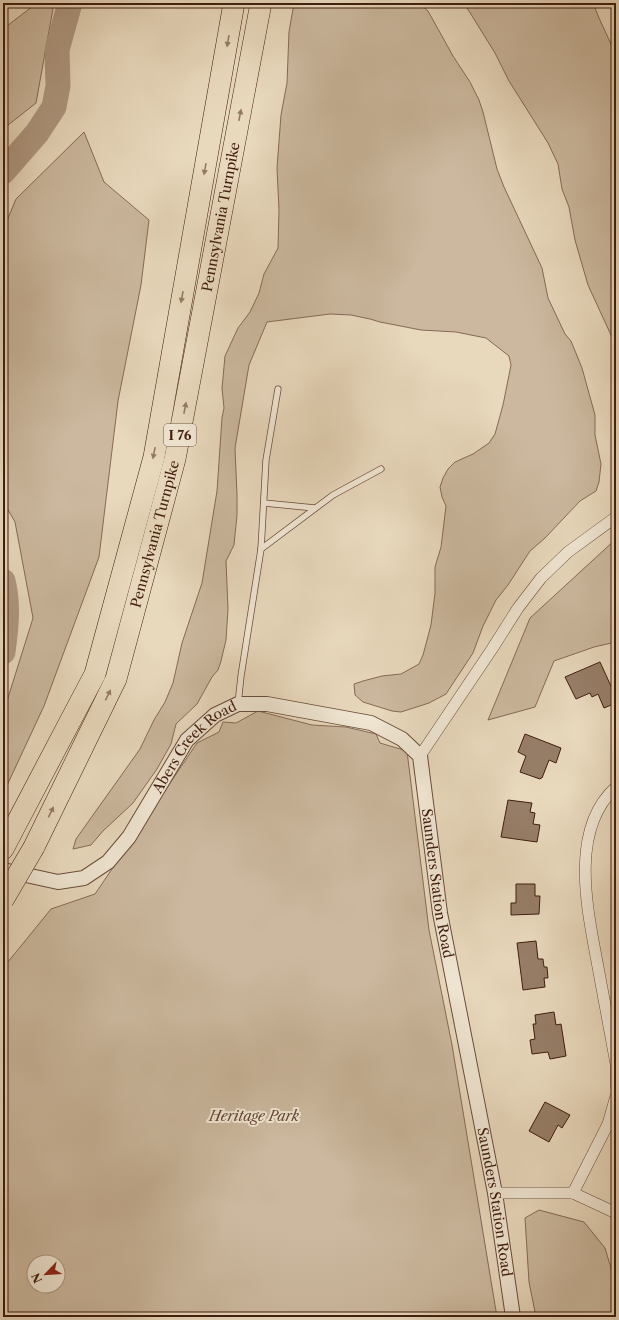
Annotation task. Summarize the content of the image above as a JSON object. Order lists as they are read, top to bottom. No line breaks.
{"streets":{"highway":["Pennsylvania Turnpike","I 76"],"street":["Abers Creek Road","Saunders Station Road"]},"crossings":[["Abers Creek Road","Saunders Station Road"]],"parks":["Heritage Park"],"north":"bottom left"}
